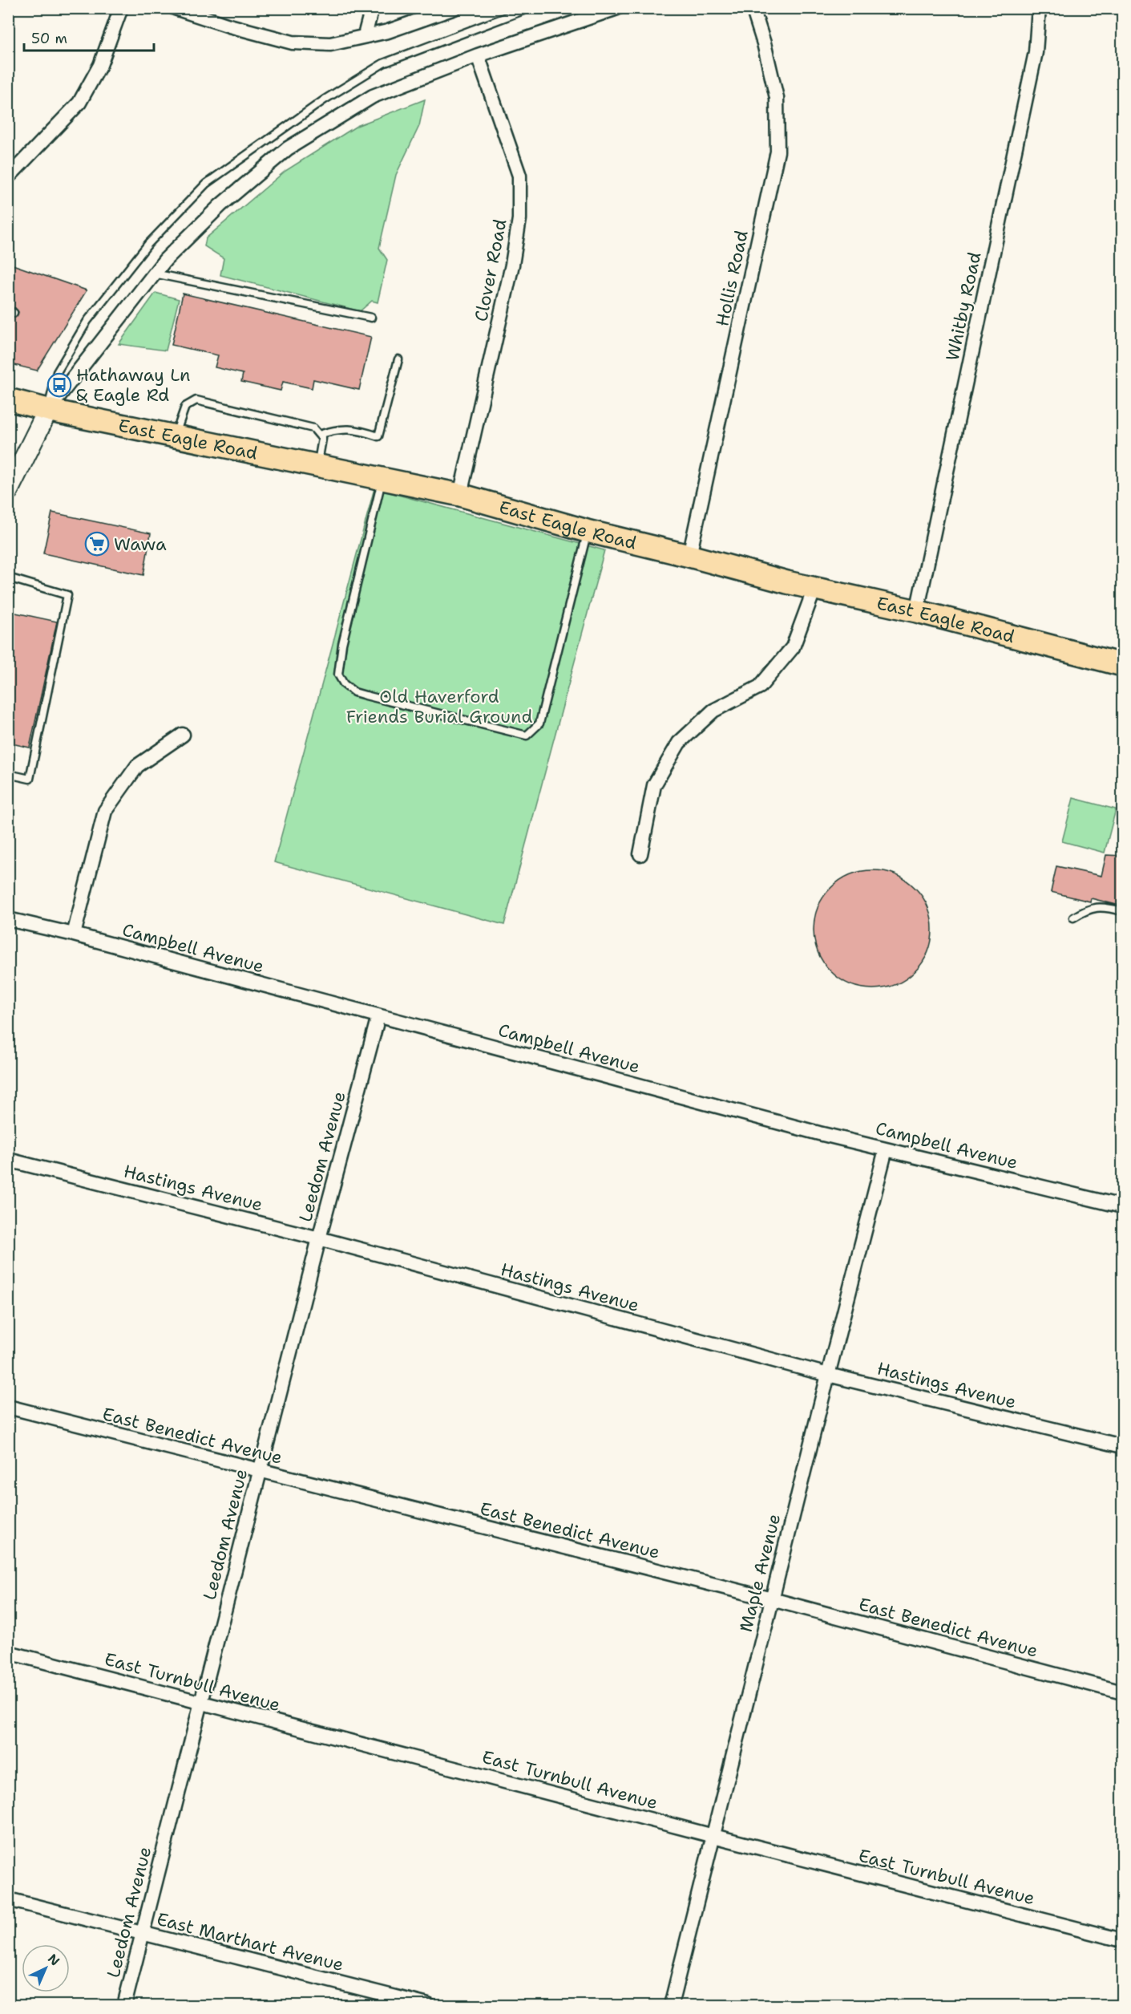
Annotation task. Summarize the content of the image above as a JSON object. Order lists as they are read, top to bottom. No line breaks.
{"streets":{"main road":["East Eagle Road"],"street":["Clover Road","Hollis Road","Whitby Road","Campbell Avenue","Leedom Avenue","Hastings Avenue","East Benedict Avenue","Maple Avenue","East Turnbull Avenue","East Marthart Avenue"]},"crossings":[["Clover Road","East Eagle Road"],["Hollis Road","East Eagle Road"],["Whitby Road","East Eagle Road"],["Campbell Avenue","Leedom Avenue"],["Campbell Avenue","Maple Avenue"],["Leedom Avenue","Hastings Avenue"],["Leedom Avenue","East Benedict Avenue"],["Leedom Avenue","East Turnbull Avenue"],["Leedom Avenue","East Marthart Avenue"],["Hastings Avenue","Maple Avenue"],["East Benedict Avenue","Maple Avenue"],["Maple Avenue","East Turnbull Avenue"]],"parks":["Old Haverford Friends Burial Ground"],"places":{"bus stop":["Hathaway Ln & Eagle Rd"],"supermarket":["Wawa"]},"scale_bar":"50 m","north":"top right"}
